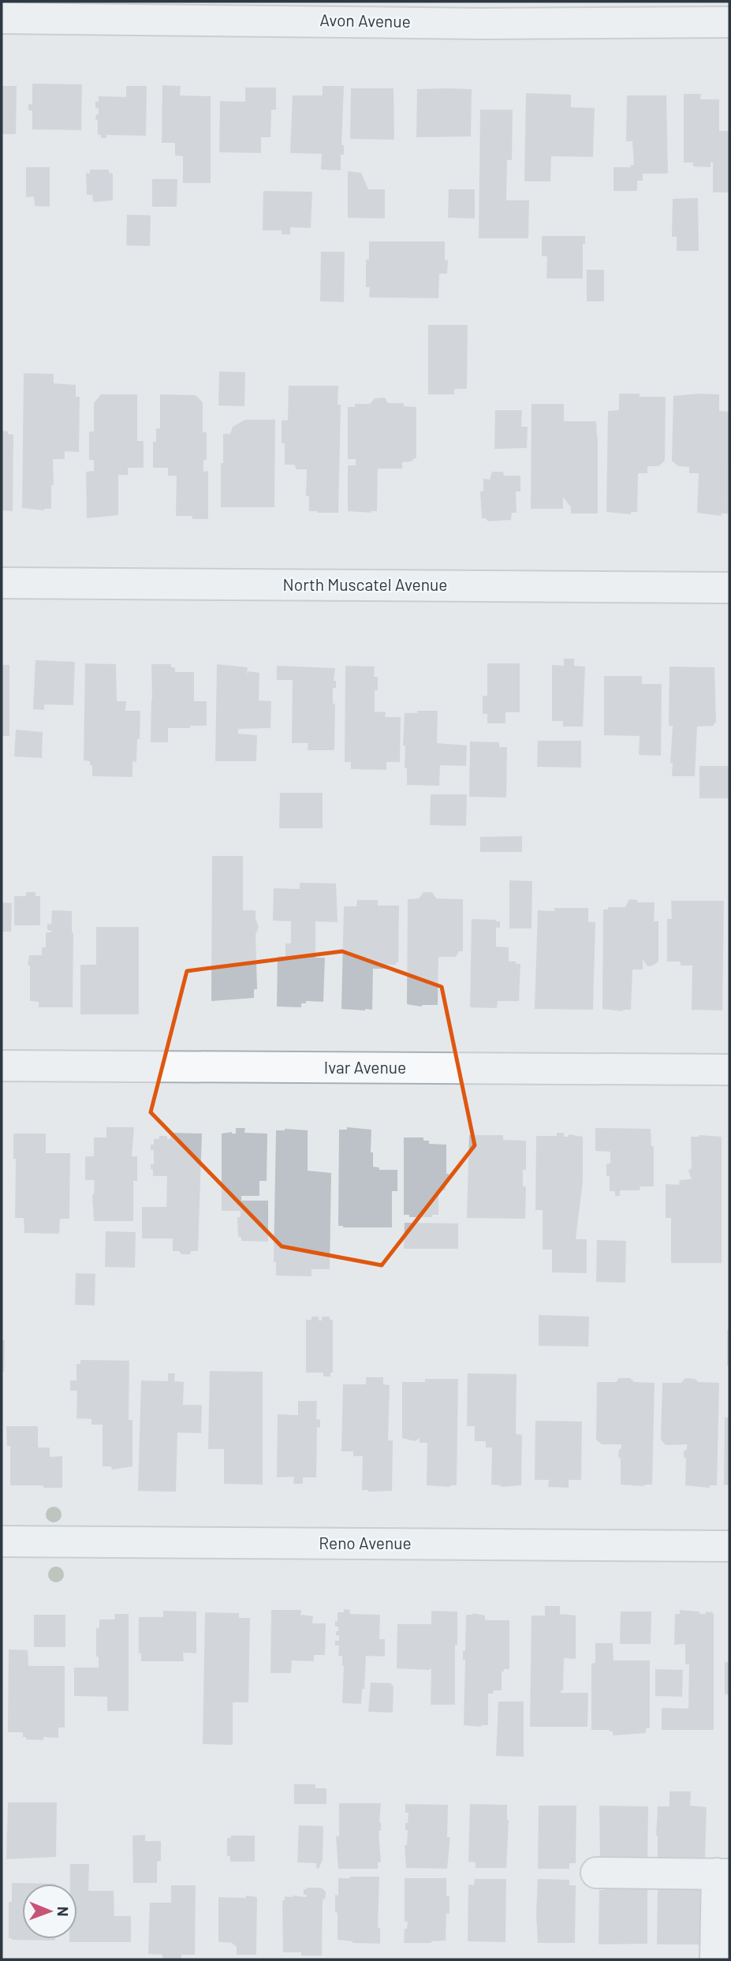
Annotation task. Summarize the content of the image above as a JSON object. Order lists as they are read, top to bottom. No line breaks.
{"streets":{"street":["Avon Avenue","North Muscatel Avenue","Ivar Avenue","Reno Avenue"]},"north":"right"}
